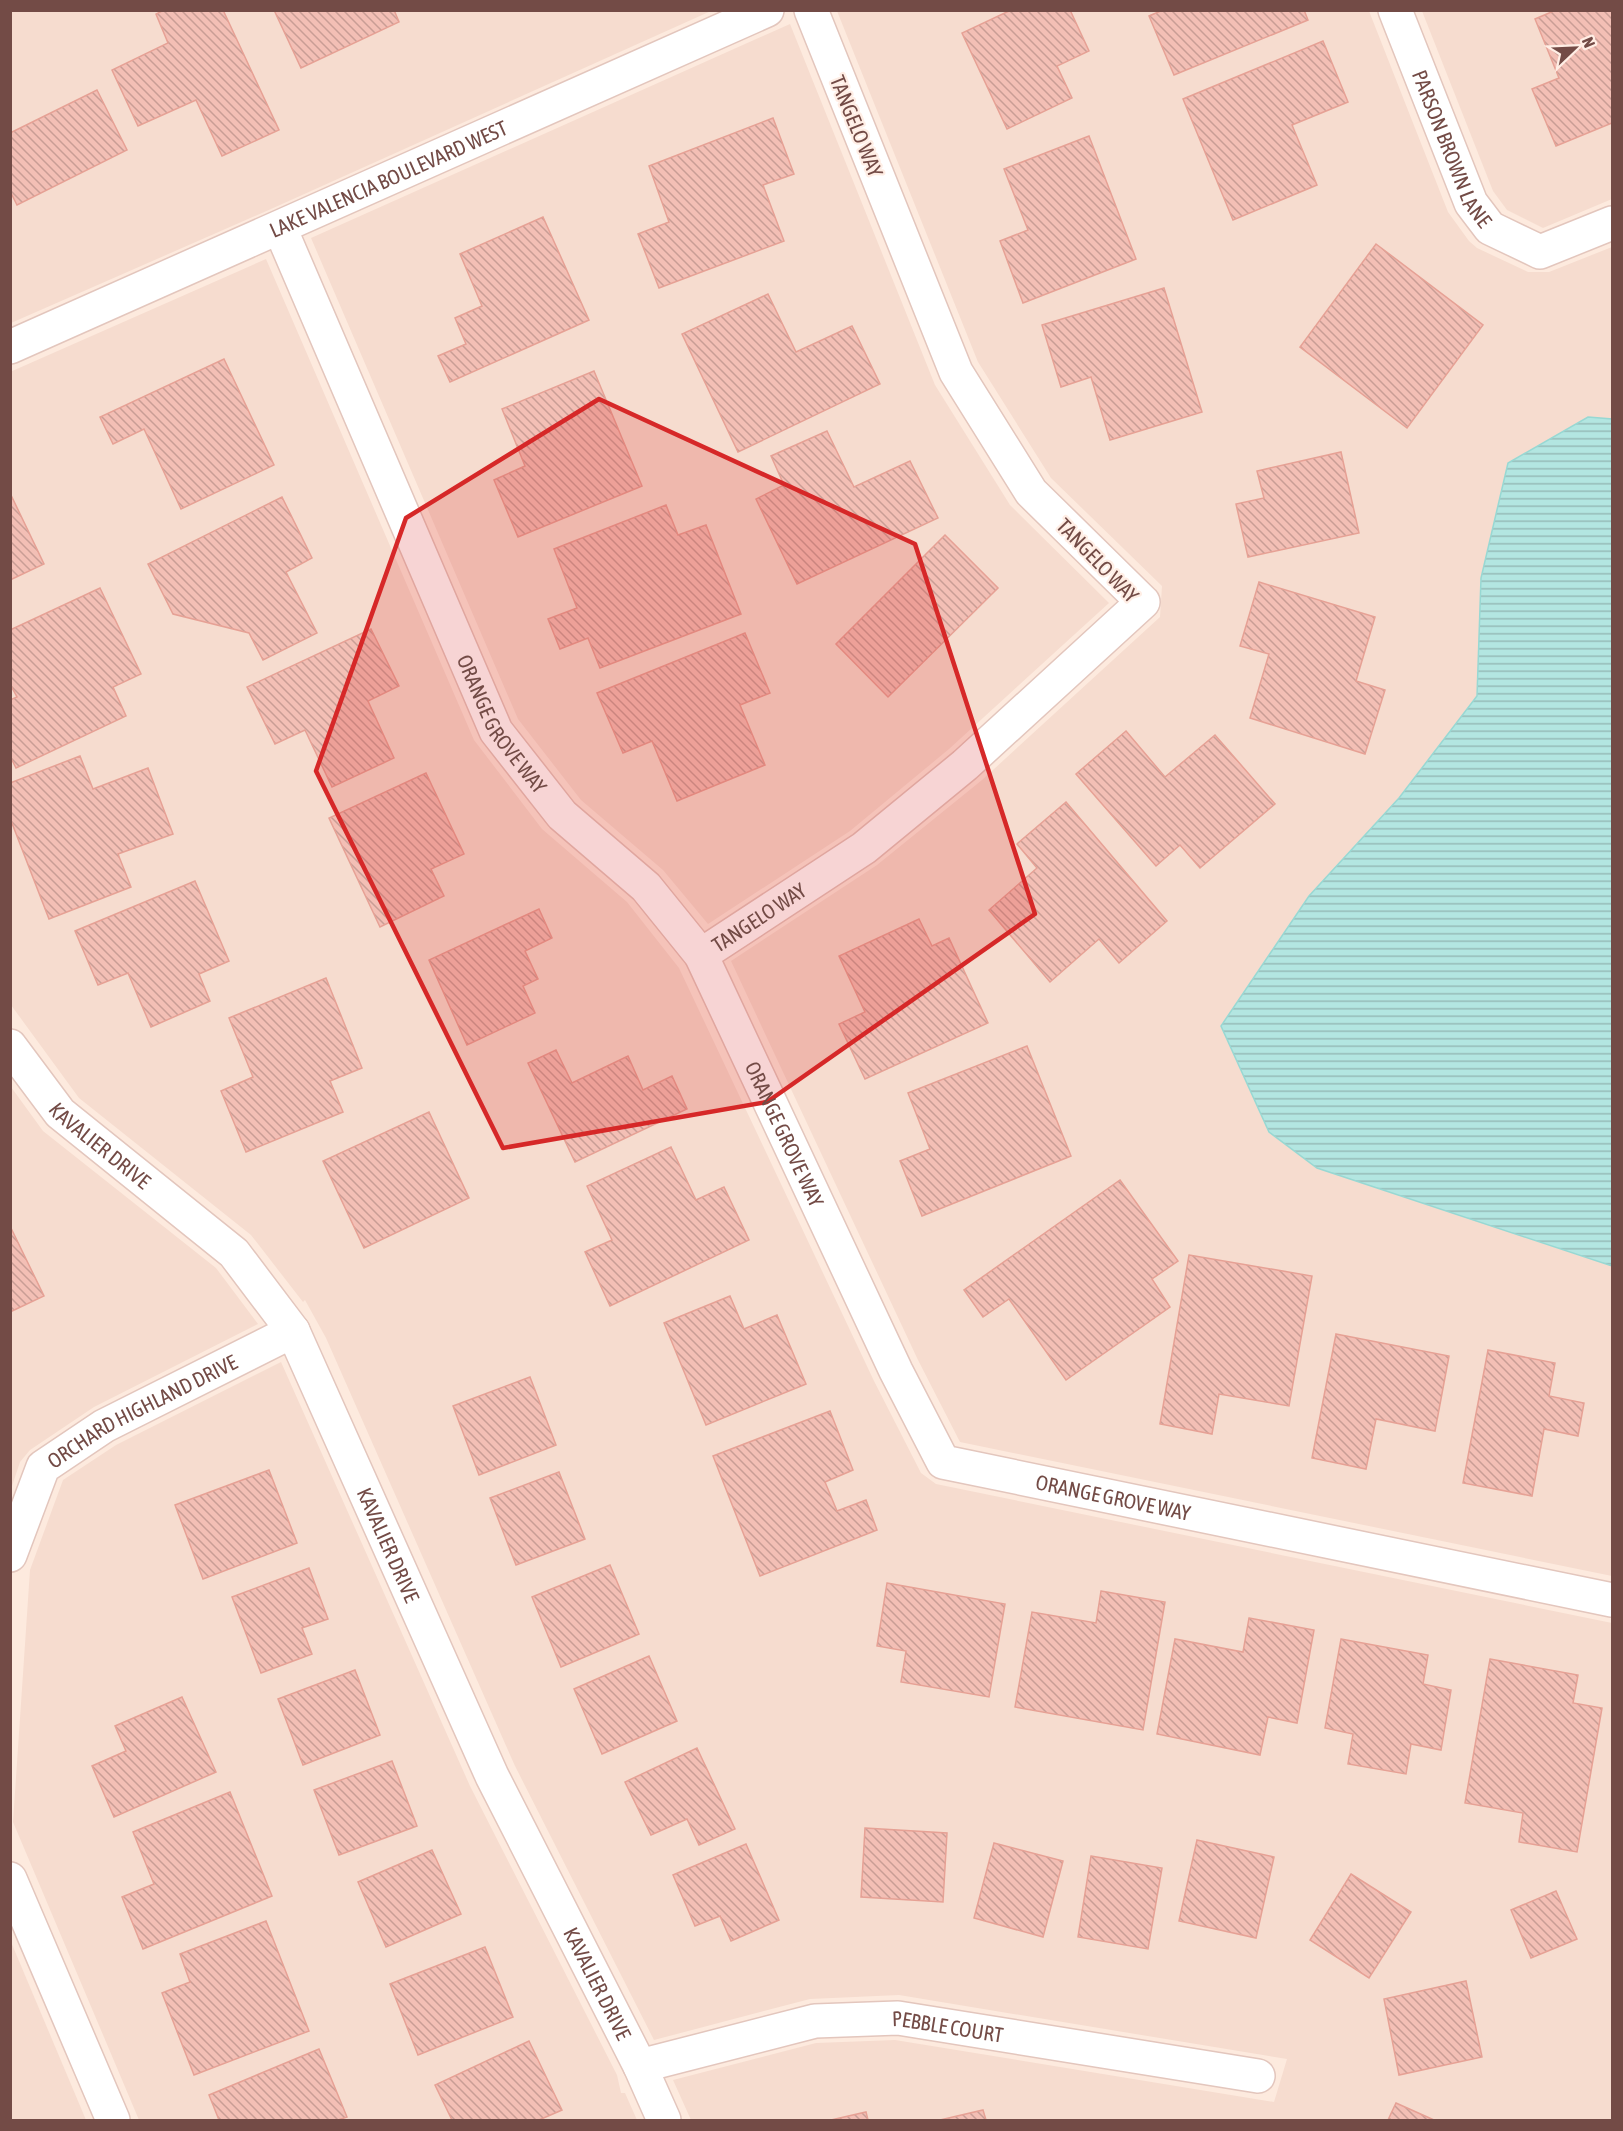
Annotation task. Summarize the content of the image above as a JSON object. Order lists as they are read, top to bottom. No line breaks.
{"streets":{"street":["TANGELO WAY","PARSON BROWN LANE","LAKE VALENCIA BOULEVARD WEST","ORANGE GROVE WAY","KAVALIER DRIVE","ORCHARD HIGHLAND DRIVE","PEBBLE COURT"]},"crossings":[["TANGELO WAY","ORANGE GROVE WAY"],["LAKE VALENCIA BOULEVARD WEST","ORANGE GROVE WAY"],["KAVALIER DRIVE","ORCHARD HIGHLAND DRIVE"],["KAVALIER DRIVE","PEBBLE COURT"]],"north":"top right"}
